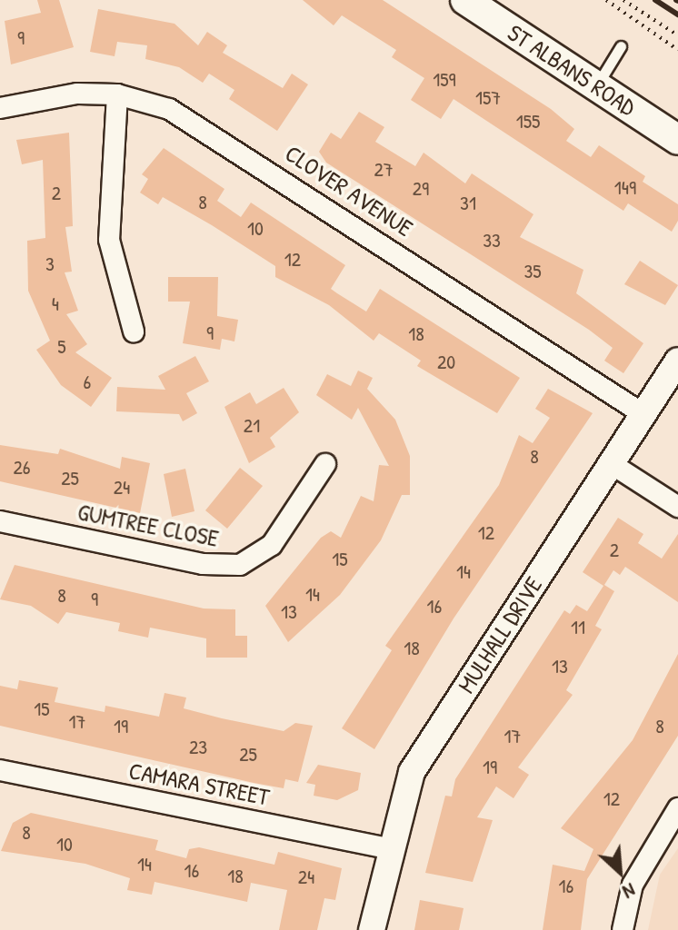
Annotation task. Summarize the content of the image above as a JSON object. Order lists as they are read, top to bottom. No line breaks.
{"streets":{"main road":["ST ALBANS ROAD"],"street":["CLOVER AVENUE","GUMTREE CLOSE","MULHALL DRIVE","CAMARA STREET"]},"crossings":[["CLOVER AVENUE","MULHALL DRIVE"],["MULHALL DRIVE","CAMARA STREET"]],"house_numbers":["9","159","157","155","27","149","29","2","8","31","10","33","12","3","35","4","9","18","5","20","6","21","8","26","25","24","12","2","15","14","14","8","9","16","13","11","18","13","15","17","19","8","17","23","25","19","12","8","10","14","16","18","24","16"],"north":"bottom right"}
